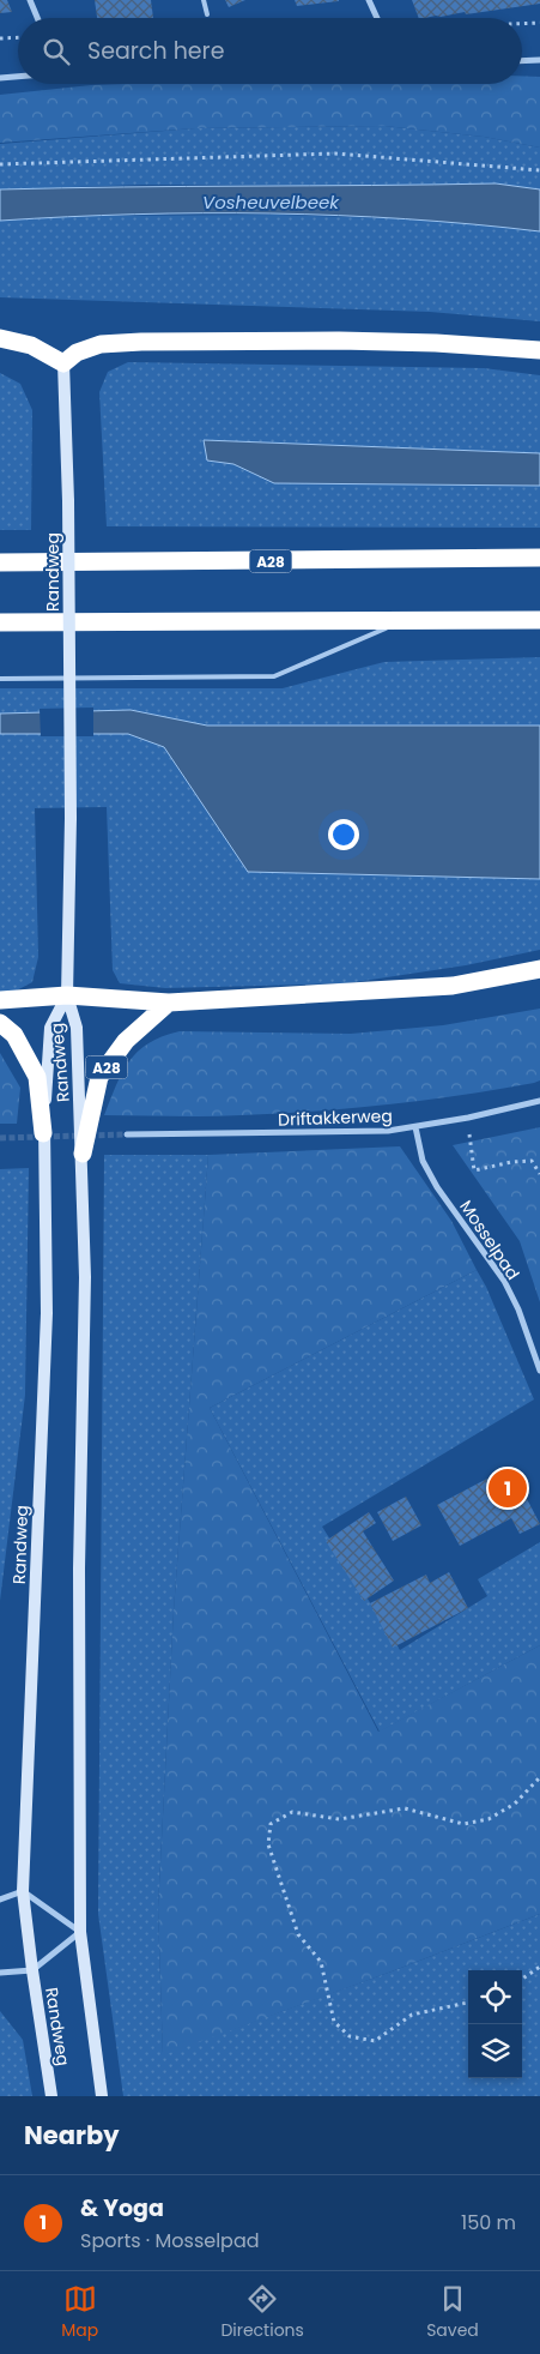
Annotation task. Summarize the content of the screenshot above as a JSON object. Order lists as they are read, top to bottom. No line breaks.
{"streets":{"highway":["A28"],"main road":["Randweg"],"street":["Driftakkerweg","Mosselpad"]},"crossings":[["A28","Randweg"],["Driftakkerweg","Mosselpad"]],"water":["Vosheuvelbeek"],"page":{"search":"Search here","pins":"1","heading":"Nearby","list":[{"mark":"1","name":"& Yoga","note":"Sports · Mosselpad","value":"150 m"}],"nav":["Map","Directions","Saved"]}}
